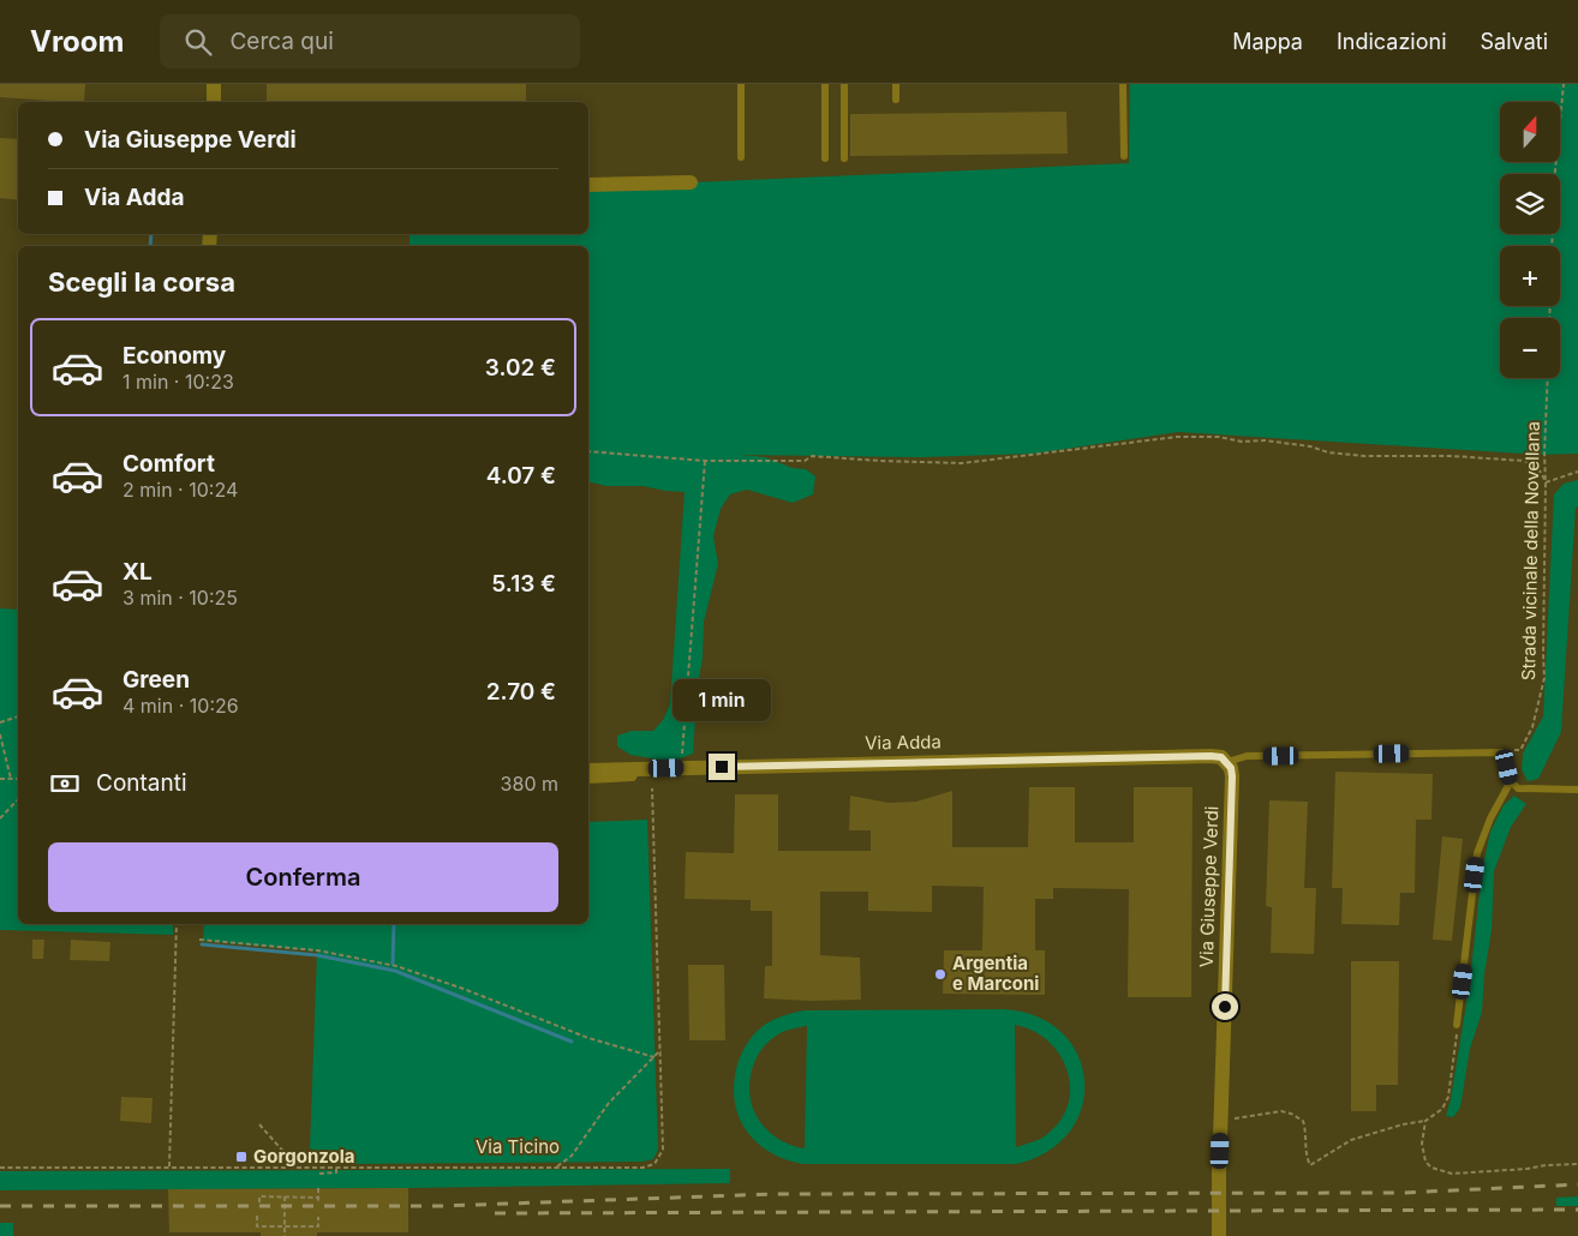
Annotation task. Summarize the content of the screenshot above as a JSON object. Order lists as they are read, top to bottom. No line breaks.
{"streets":{"street":["Via Adda","Via Giuseppe Verdi"],"path":["Strada vicinale della Novellana","Via Ticino"]},"crossings":[["Strada vicinale della Novellana","Via Adda"],["Via Adda","Via Giuseppe Verdi"]],"places":{"other":["Argentia e Marconi"],"transit":["Gorgonzola"]},"north":"top","page":{"header":"Vroom","search":"Cerca qui","nav":["Mappa","Indicazioni","Salvati"],"map_buttons":["+","−"],"banner":["Via Giuseppe Verdi","Via Adda"],"heading":"Scegli la corsa","list":[{"name":"Economy","note":"1 min · 10:23","value":"3.02 €"},{"name":"Comfort","note":"2 min · 10:24","value":"4.07 €"},{"name":"XL","note":"3 min · 10:25","value":"5.13 €"},{"name":"Green","note":"4 min · 10:26","value":"2.70 €"}],"bubble":"1 min","pay":["Contanti","380 m"],"buttons":"Conferma"}}
